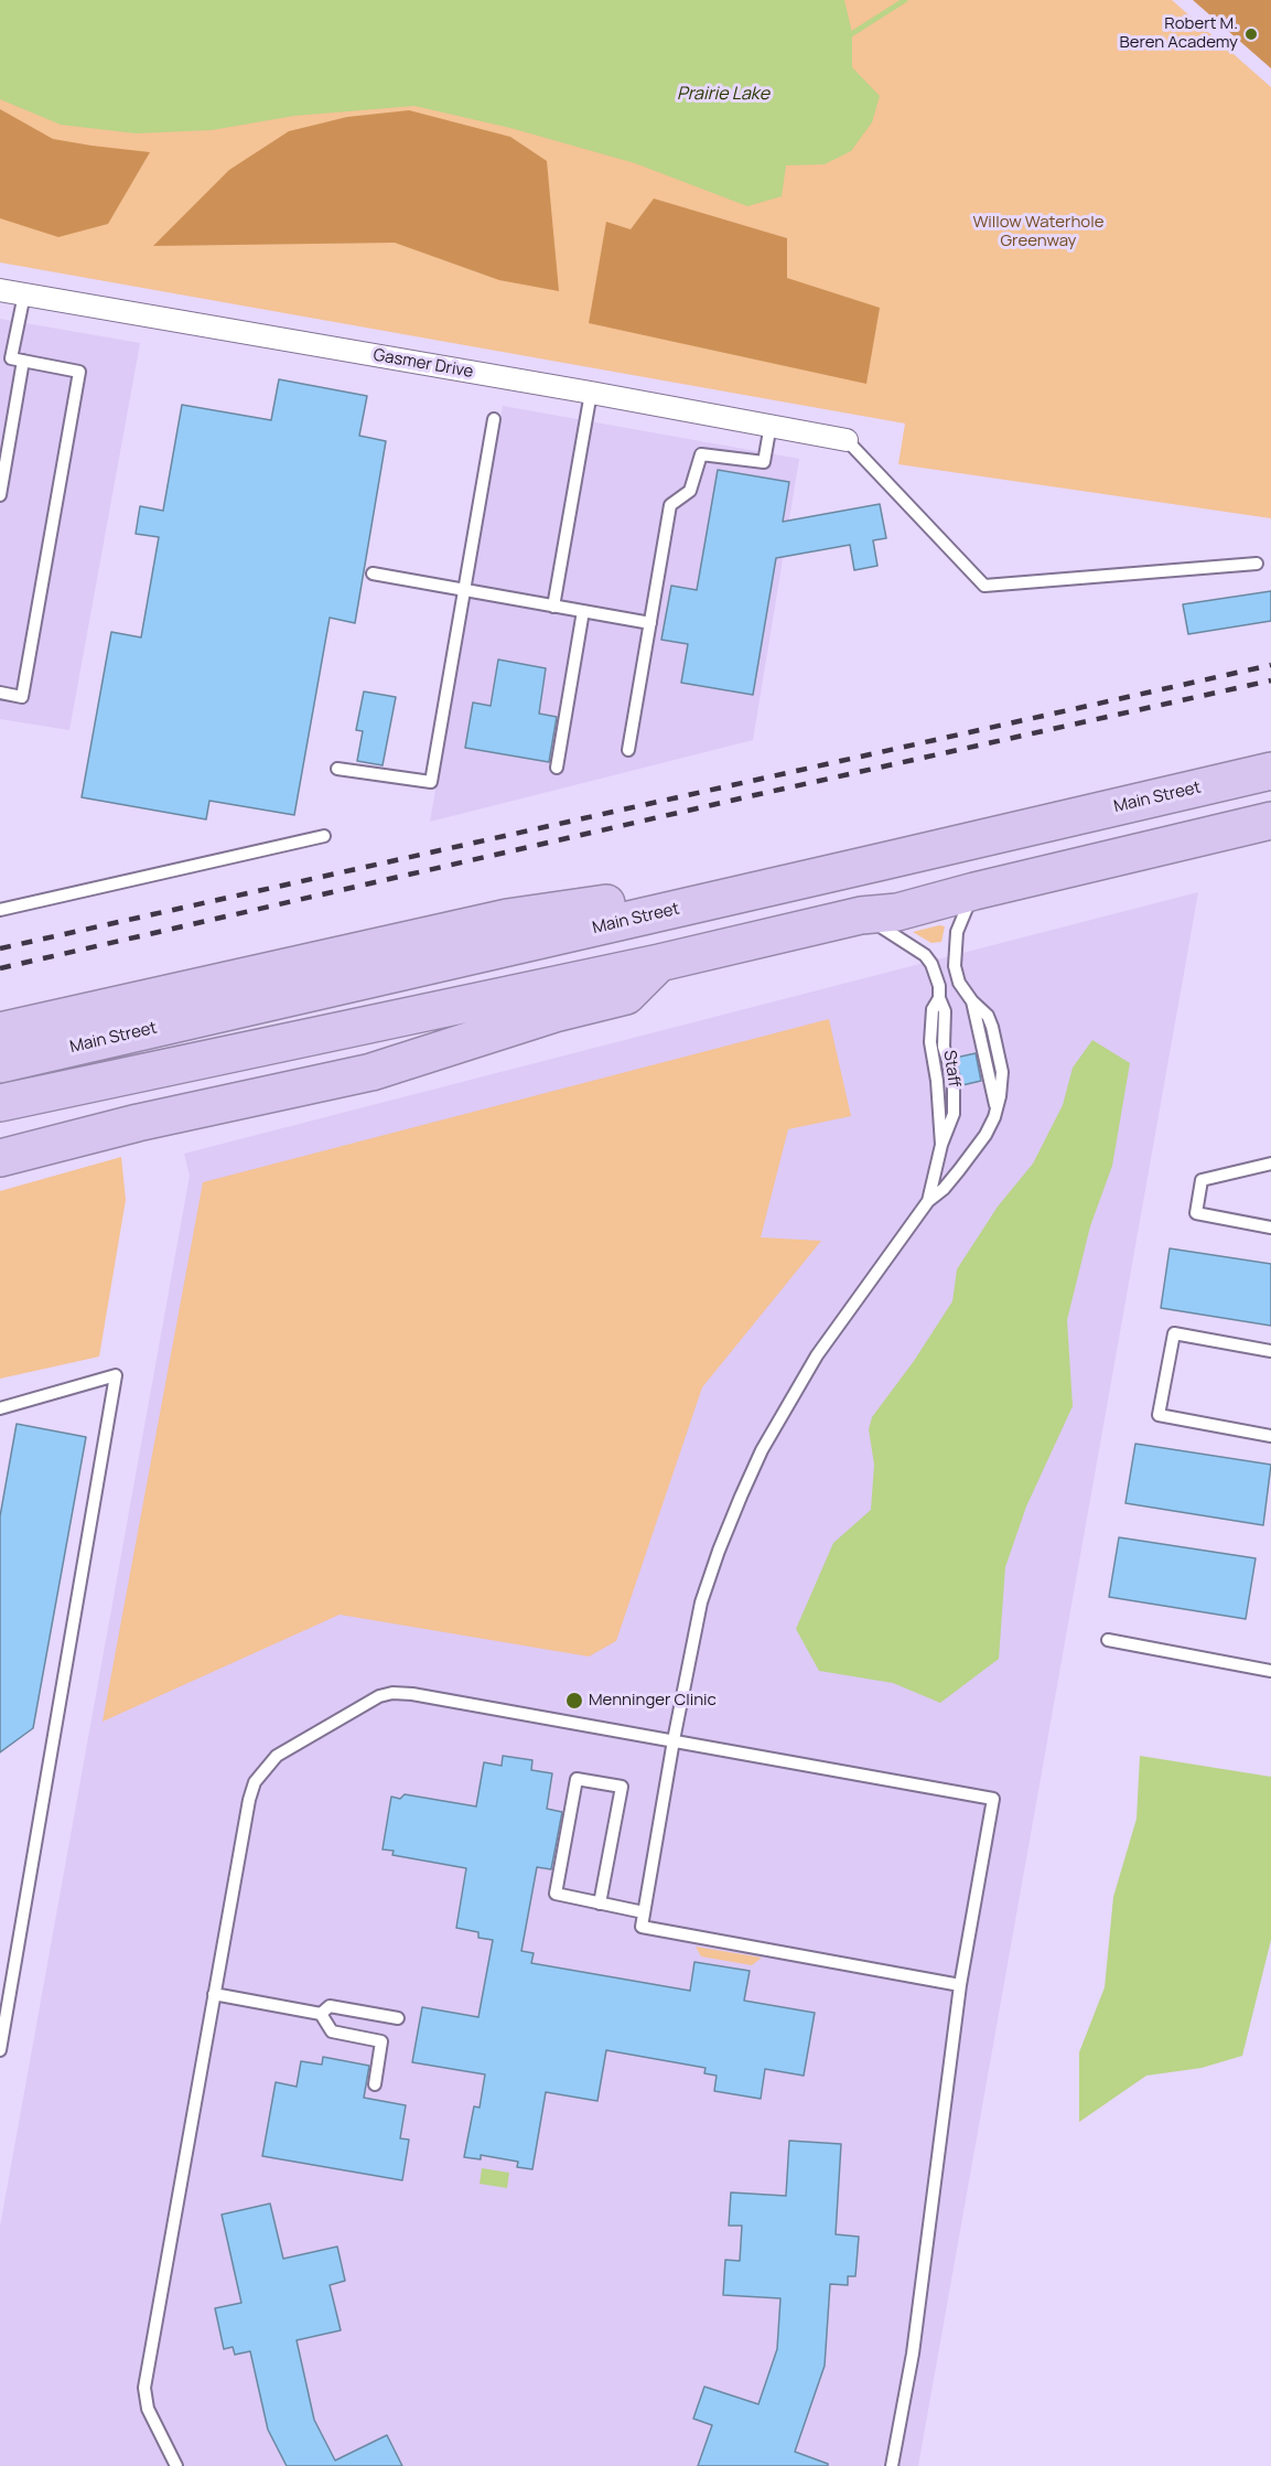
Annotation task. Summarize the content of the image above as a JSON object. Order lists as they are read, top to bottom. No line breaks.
{"streets":{"highway":["Main Street"],"street":["Gasmer Drive"],"lane":["Staff"]},"water":["Prairie Lake"],"parks":["Willow Waterhole Greenway"],"places":["Robert M. Beren Academy","Menninger Clinic"]}
